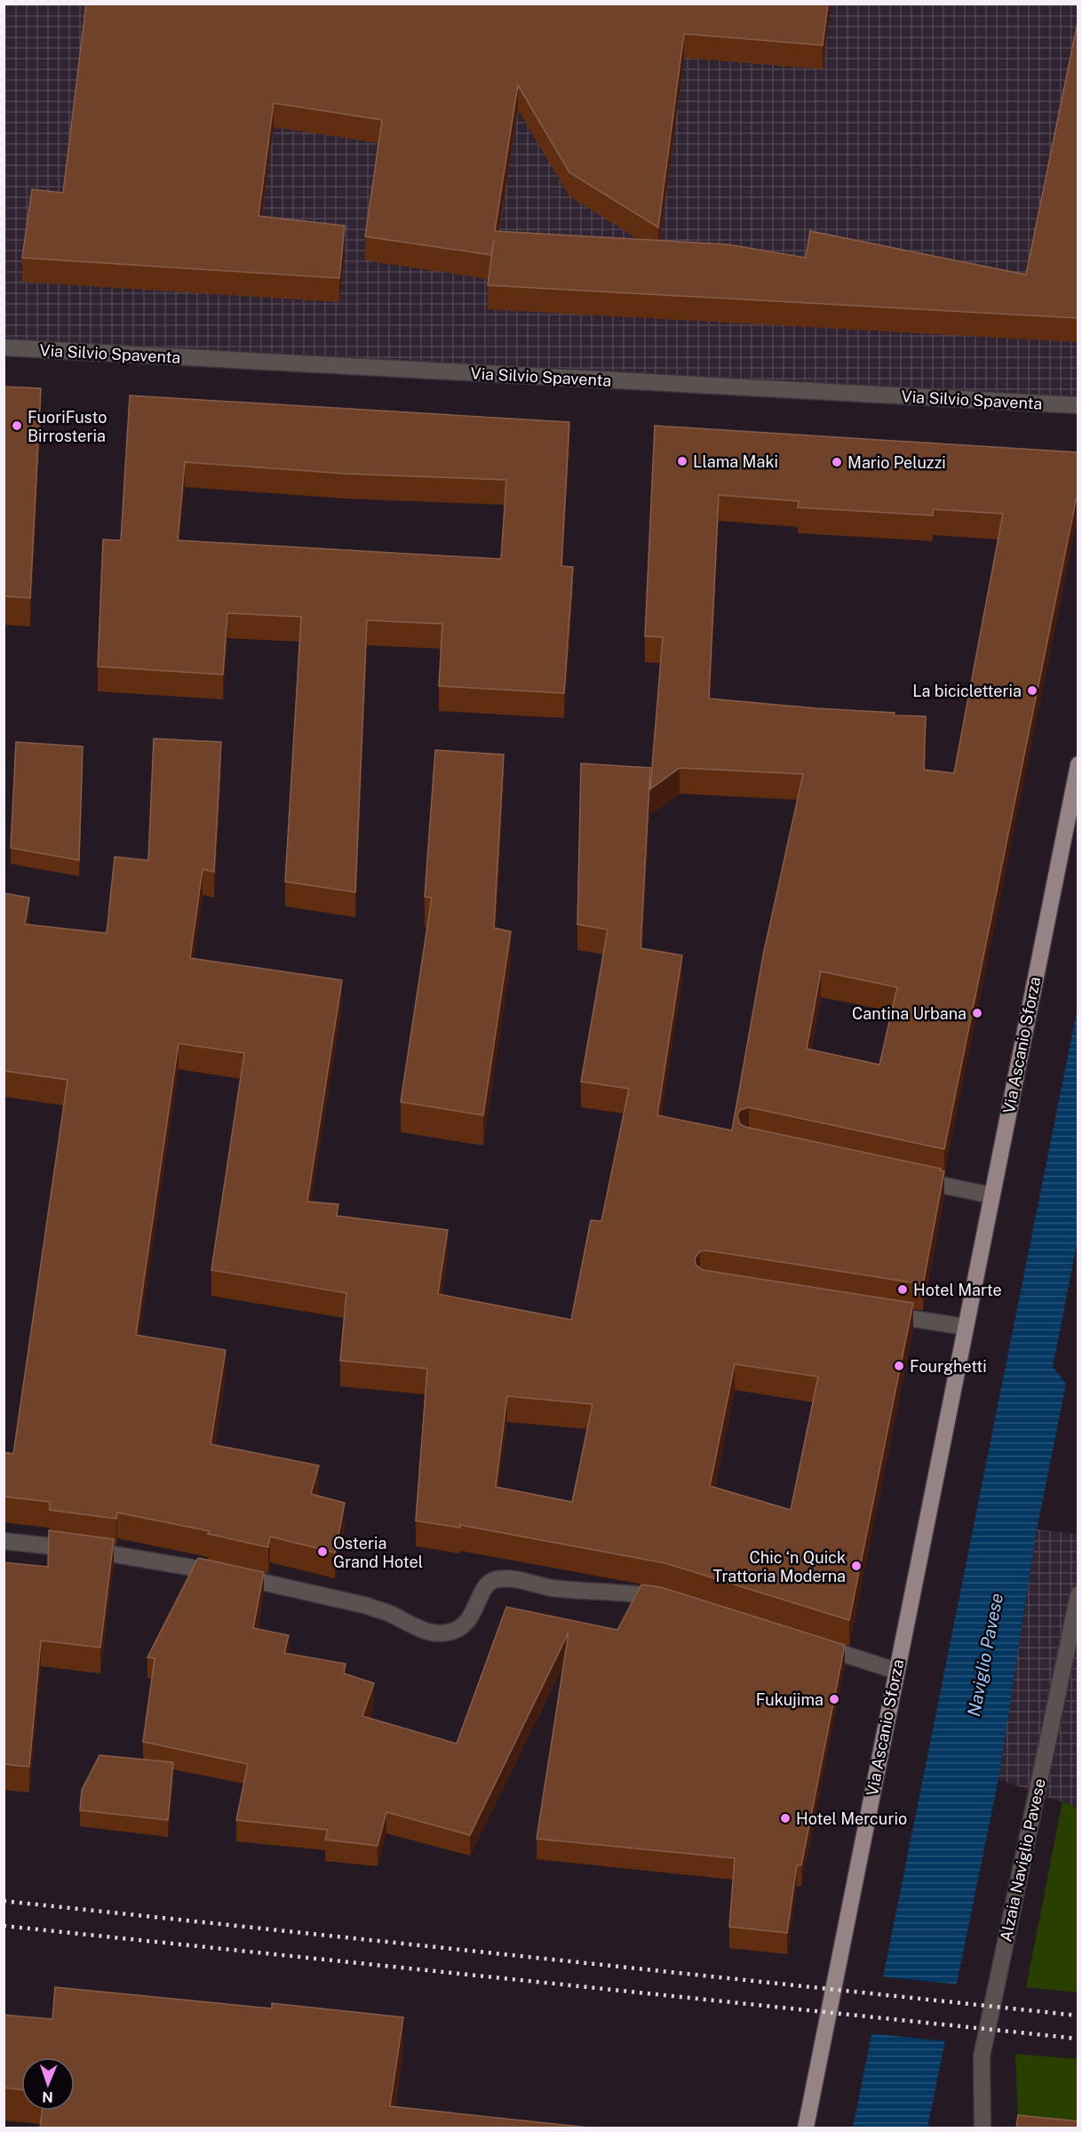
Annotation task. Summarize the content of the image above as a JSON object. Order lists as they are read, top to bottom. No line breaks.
{"streets":{"main road":["Via Ascanio Sforza"],"street":["Via Silvio Spaventa","Alzaia Naviglio Pavese"]},"water":["Naviglio Pavese"],"places":["FuoriFusto Birrosteria","Llama Maki","Mario Peluzzi","La bicicletteria","Cantina Urbana","Hotel Marte","Fourghetti","Osteria Grand Hotel","Chic ‘n Quick Trattoria Moderna","Fukujima","Hotel Mercurio"],"north":"bottom"}
